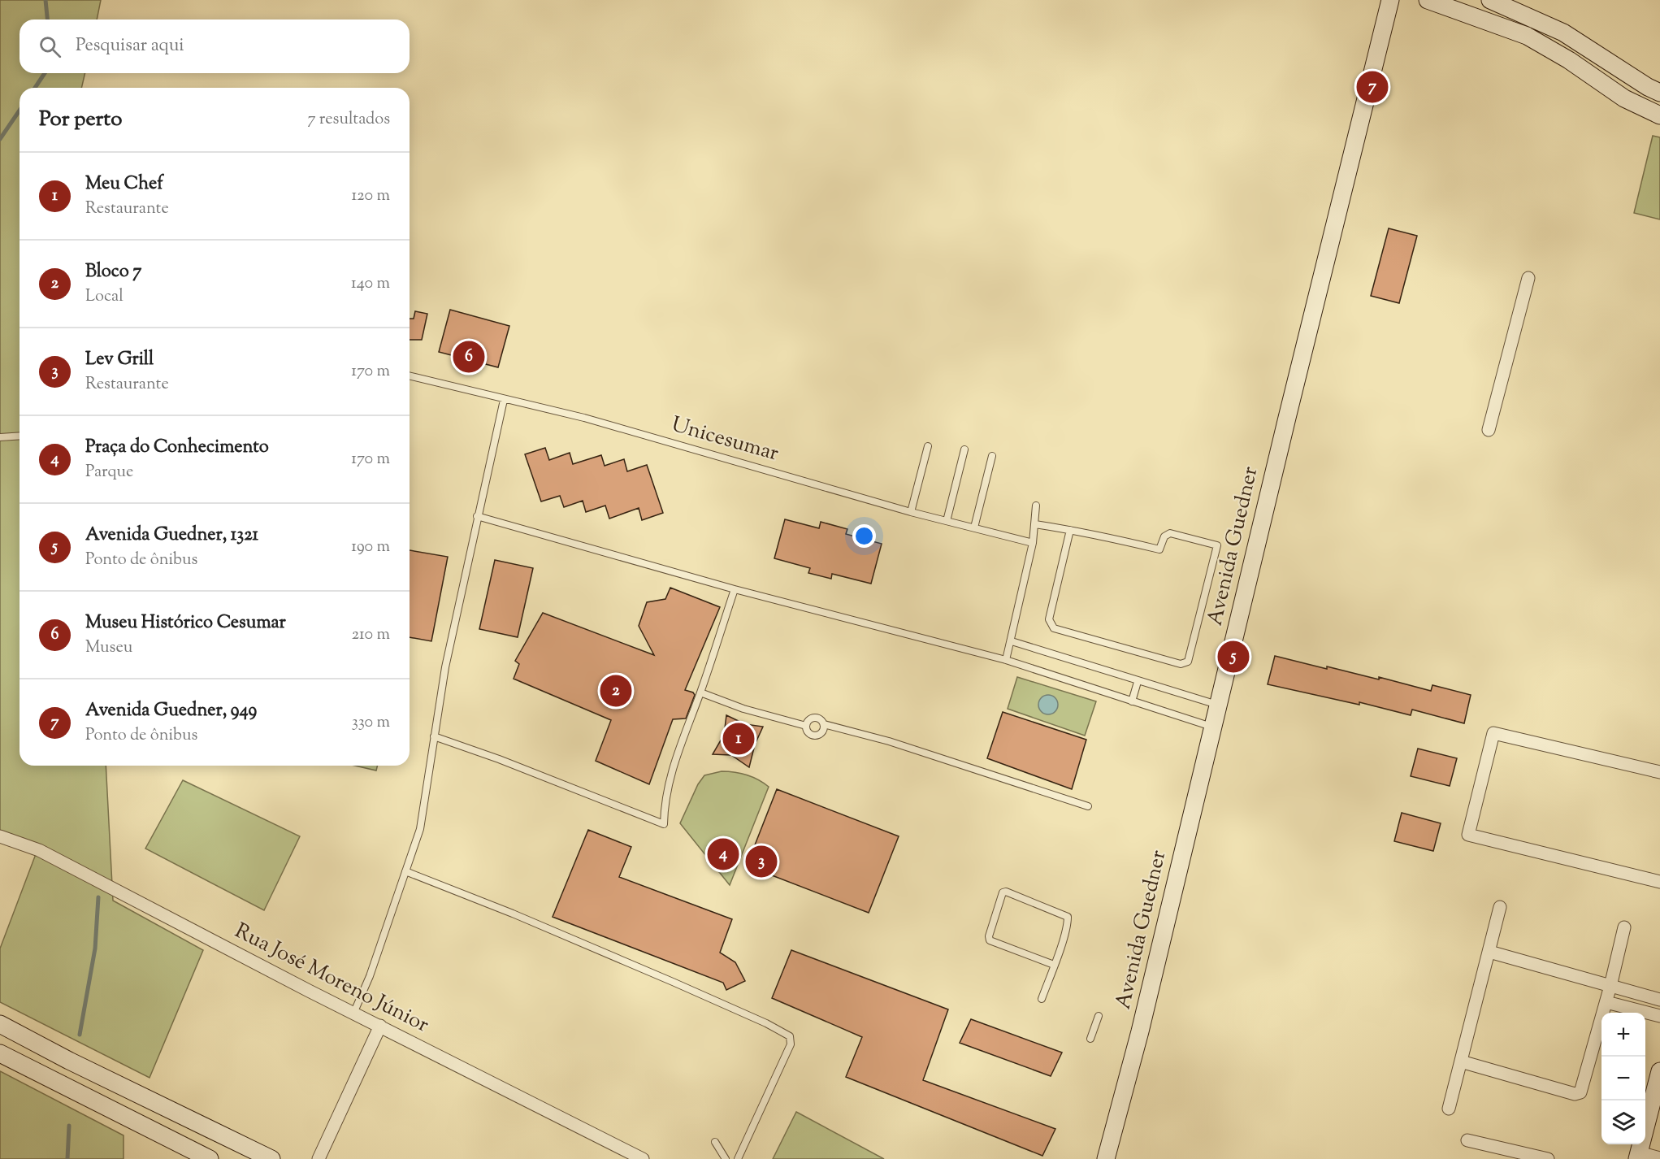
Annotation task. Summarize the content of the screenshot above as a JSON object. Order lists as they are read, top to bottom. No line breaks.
{"streets":{"street":["Avenida Guedner","Rua José Moreno Júnior"],"lane":["Unicesumar"]},"page":{"search":"Pesquisar aqui","pins":["7","6","5","2","1","4","3"],"heading":["Por perto","7 resultados"],"list":[{"mark":"1","name":"Meu Chef","note":"Restaurante","value":"120 m"},{"mark":"2","name":"Bloco 7","note":"Local","value":"140 m"},{"mark":"3","name":"Lev Grill","note":"Restaurante","value":"170 m"},{"mark":"4","name":"Praça do Conhecimento","note":"Parque","value":"170 m"},{"mark":"5","name":"Avenida Guedner, 1321","note":"Ponto de ônibus","value":"190 m"},{"mark":"6","name":"Museu Histórico Cesumar","note":"Museu","value":"210 m"},{"mark":"7","name":"Avenida Guedner, 949","note":"Ponto de ônibus","value":"330 m"}],"map_buttons":["+","−"]}}
